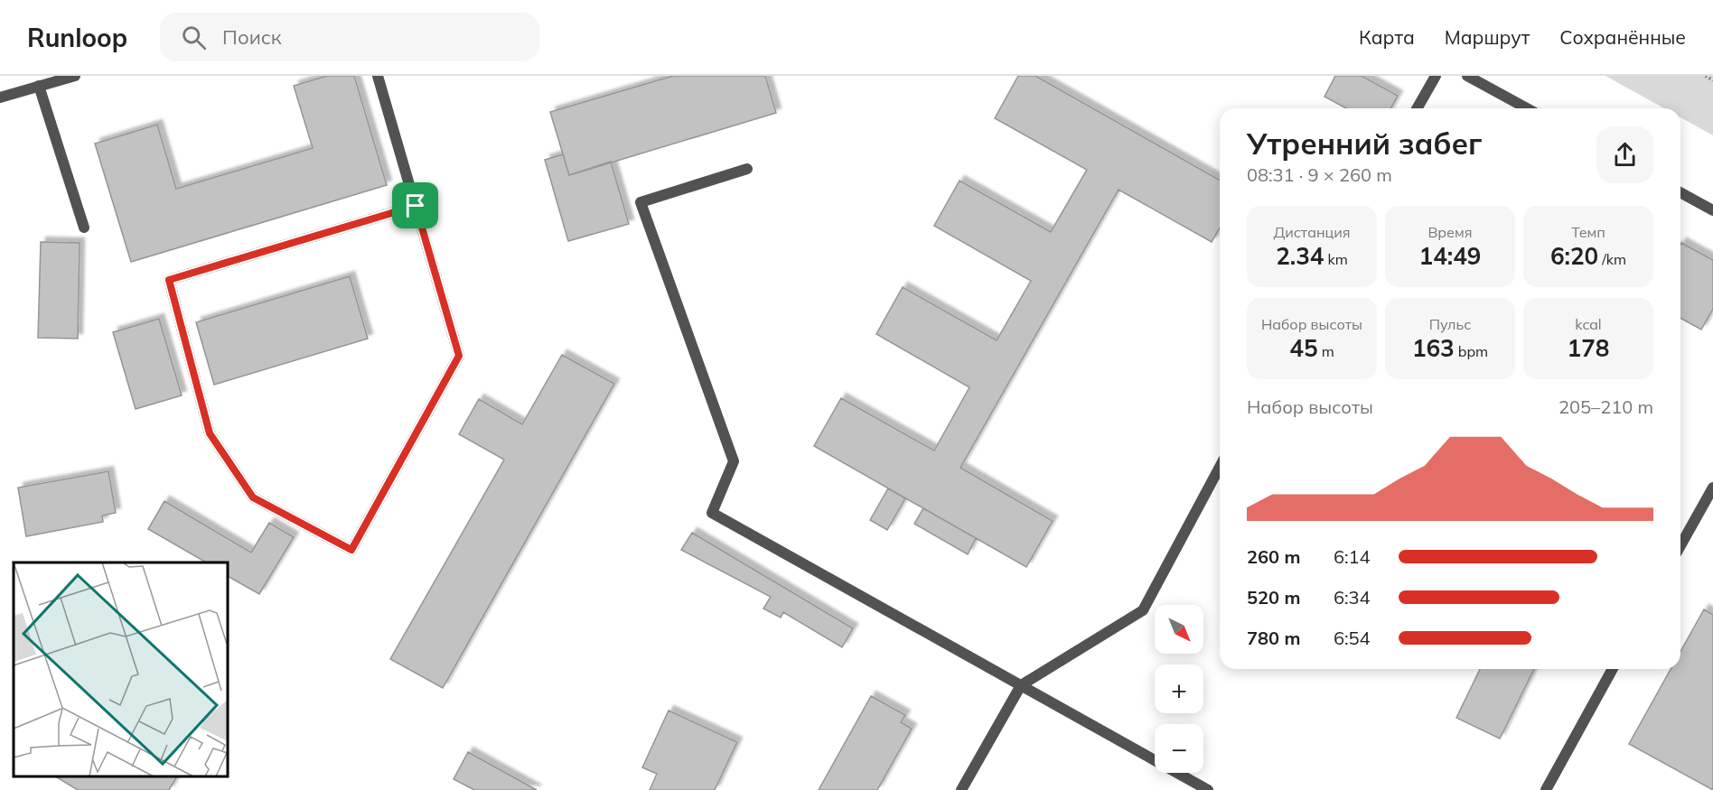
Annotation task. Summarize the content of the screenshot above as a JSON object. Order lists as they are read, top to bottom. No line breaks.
{"north":"bottom right","page":{"header":"Runloop","search":"Поиск","nav":["Карта","Маршрут","Сохранённые"],"heading":["Утренний забег","08:31 · 9 × 260 m"],"stats":[["Дистанция","2.34 km"],["Время","14:49"],["Темп","6:20 /km"],["Набор высоты","45 m"],["Пульс","163 bpm"],["kcal","178"]],"chart":["Набор высоты","205–210 m"],"list":[{"name":"260 m","note":"6:14"},{"name":"520 m","note":"6:34"},{"name":"780 m","note":"6:54"}],"map_buttons":["+","−"]}}
